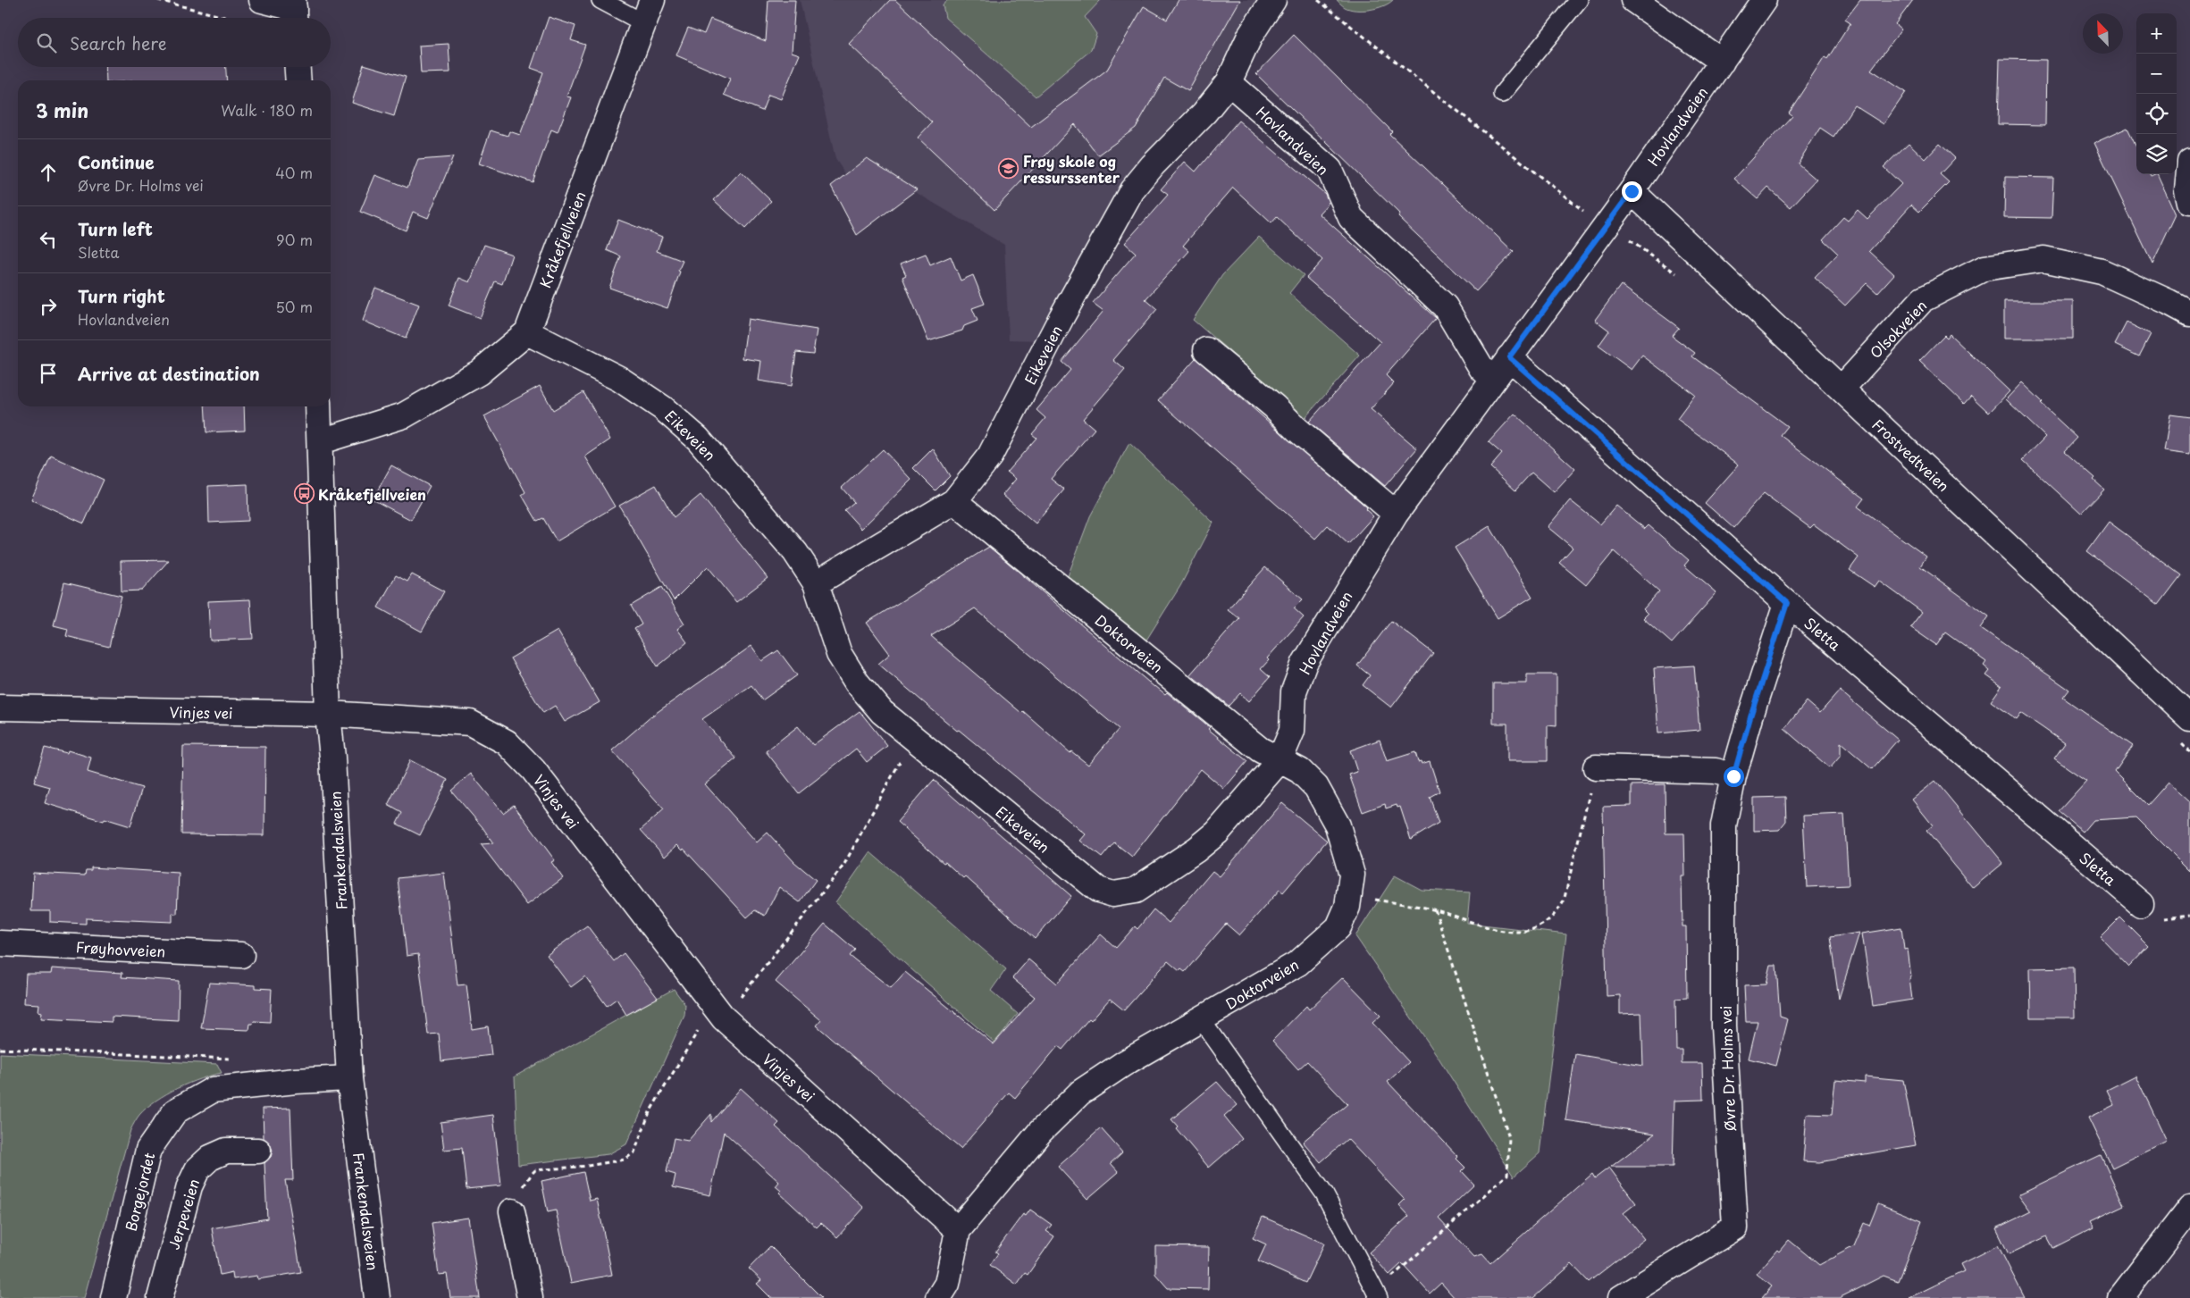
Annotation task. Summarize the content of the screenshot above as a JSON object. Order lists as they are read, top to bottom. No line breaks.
{"streets":{"street":["Hovlandveien","Kråkefjellveien","Olsokveien","Eikeveien","Frostvedtveien","Sletta","Doktorveien","Vinjes vei","Frankendalsveien","Frøyhovveien","Øvre Dr. Holms vei","Borgejordet","Jerpeveien"]},"crossings":[["Hovlandveien","Eikeveien"],["Hovlandveien","Frostvedtveien"],["Hovlandveien","Sletta"],["Hovlandveien","Doktorveien"],["Kråkefjellveien","Eikeveien"],["Kråkefjellveien","Frankendalsveien"],["Olsokveien","Frostvedtveien"],["Eikeveien","Doktorveien"],["Sletta","Øvre Dr. Holms vei"],["Doktorveien","Vinjes vei"],["Vinjes vei","Frankendalsveien"],["Frankendalsveien","Borgejordet"]],"places":{"school or university":["Frøy skole og ressurssenter"],"bus stop":["Kråkefjellveien"]},"north":"top left","page":{"map_buttons":["+","−"],"search":"Search here","heading":["3 min","Walk · 180 m"],"list":[["Continue","Øvre Dr. Holms vei","40 m"],["Turn left","Sletta","90 m"],["Turn right","Hovlandveien","50 m"],"Arrive at destination"]}}
